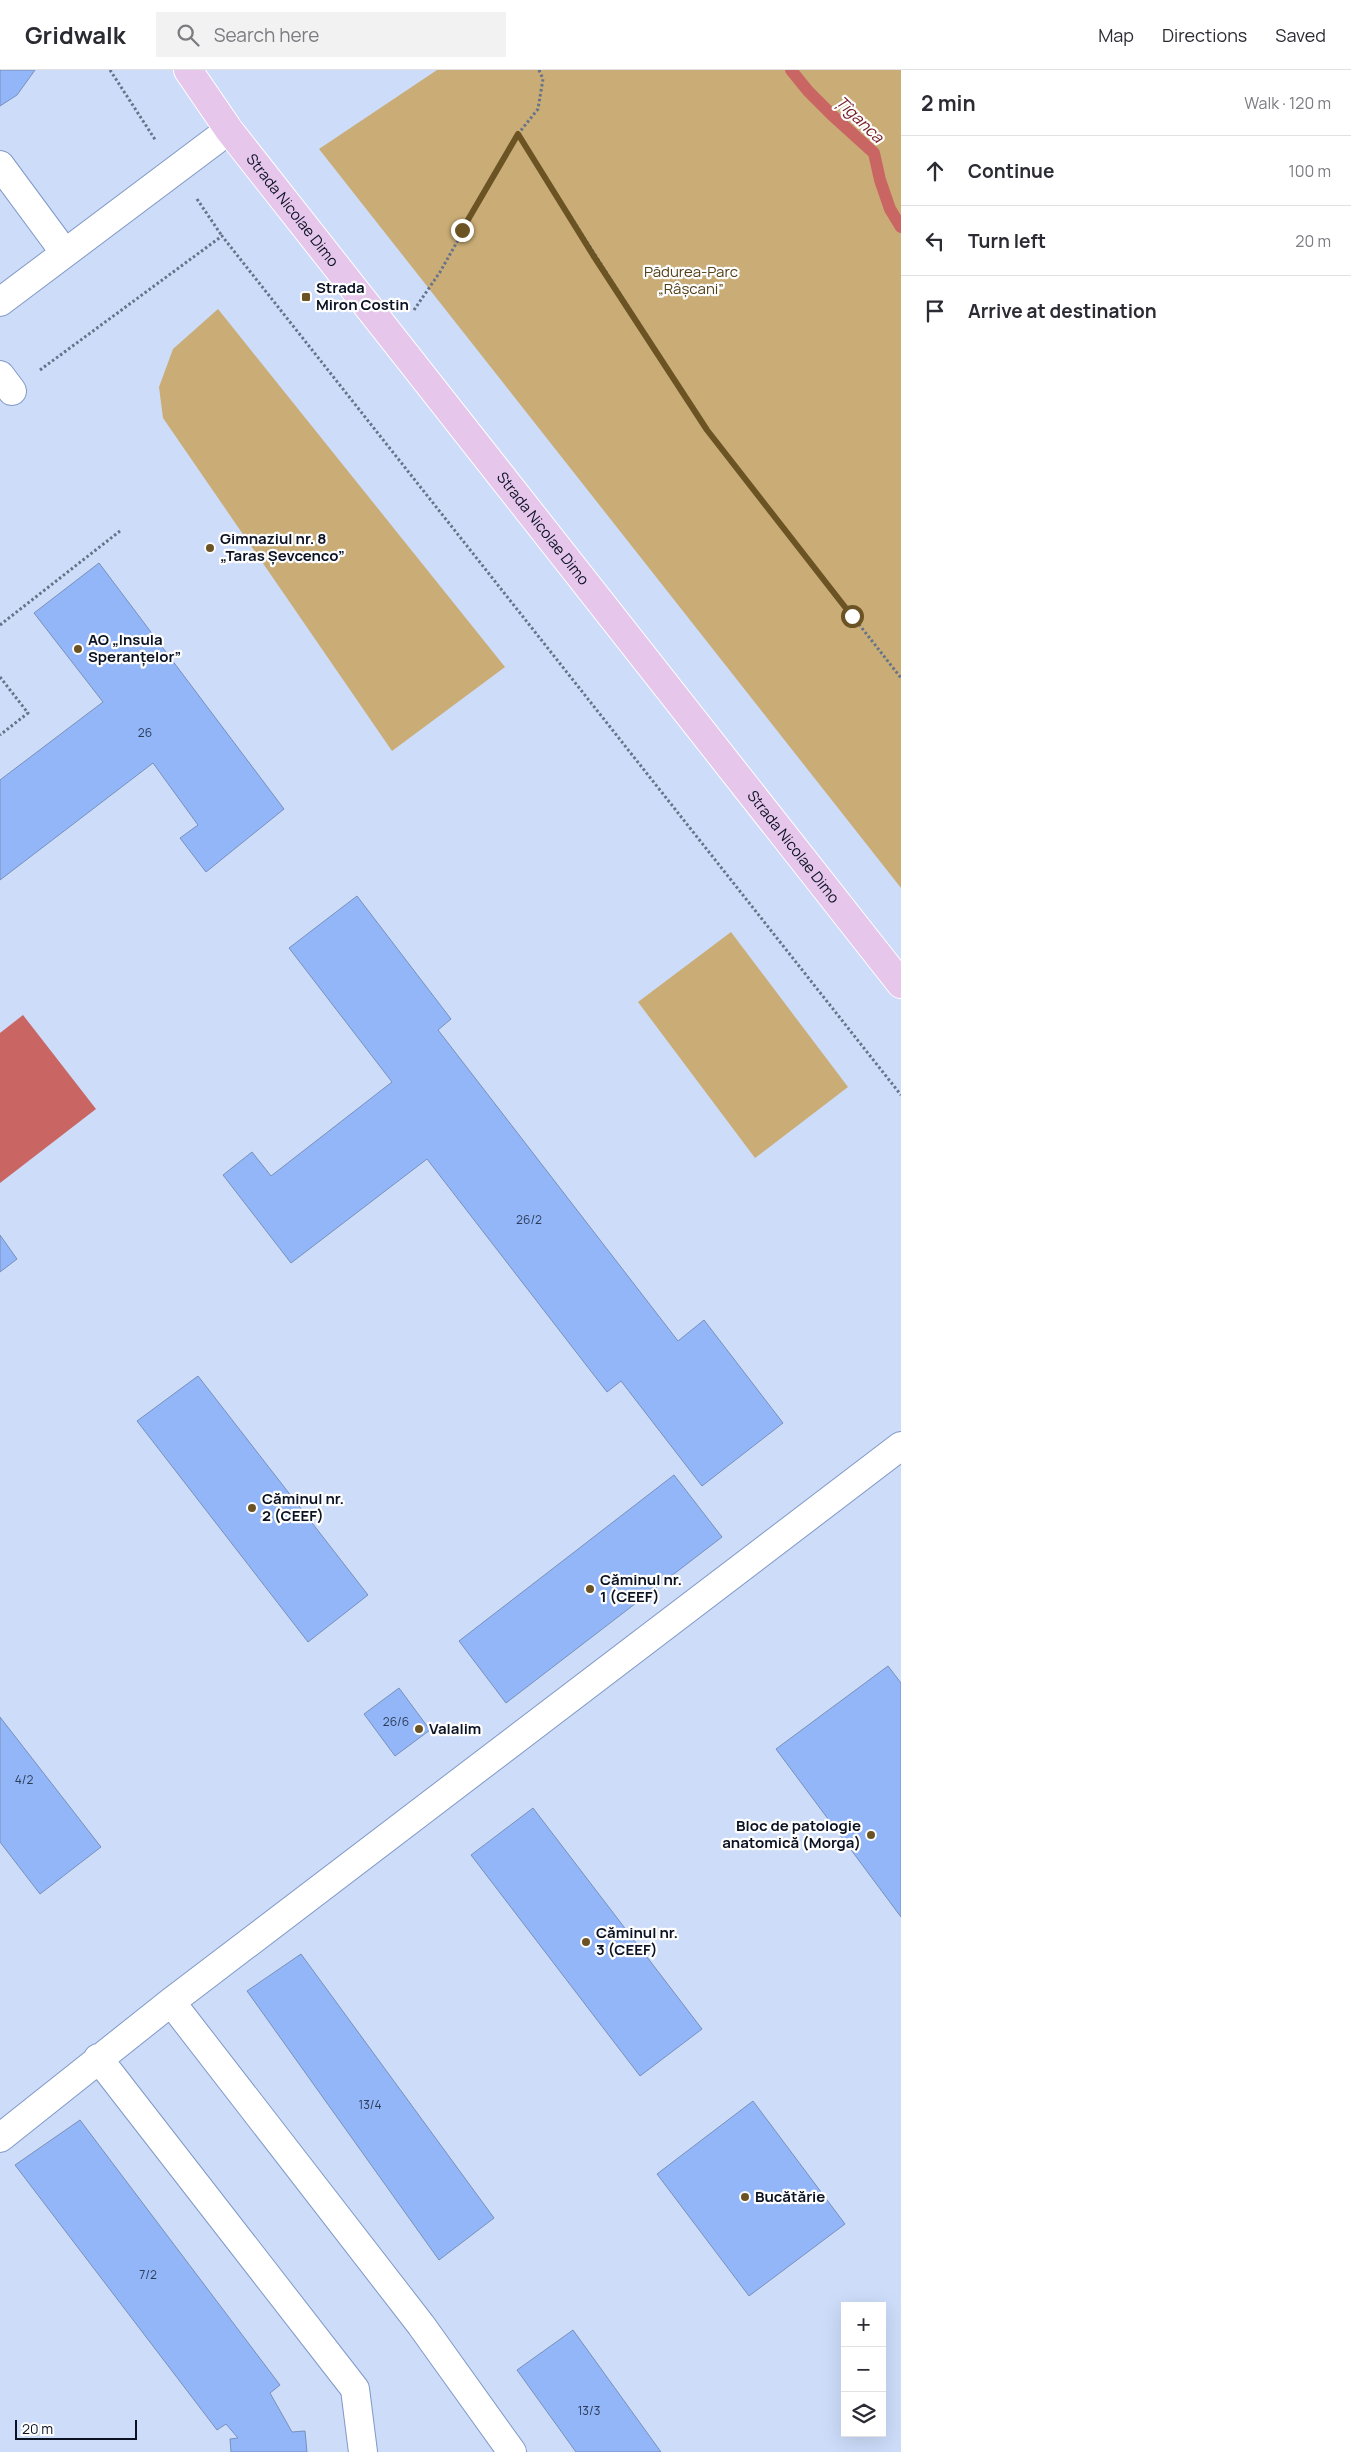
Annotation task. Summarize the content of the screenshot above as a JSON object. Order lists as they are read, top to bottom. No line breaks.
{"streets":{"main road":["Strada Nicolae Dimo"]},"water":["Țîganca"],"parks":["Pădurea-Parc „Râșcani”"],"places":{"transit":["Strada Miron Costin"],"other":["Gimnaziul nr. 8 „Taras Șevcenco”","AO „Insula Speranțelor”","Căminul nr. 2 (CEEF)","Căminul nr. 1 (CEEF)","Valalim","Bloc de patologie anatomică (Morga)","Căminul nr. 3 (CEEF)","Bucătărie"]},"house_numbers":["26","26/2","26/6","4/2","13/4","7/2","13/3"],"scale_bar":"20 m","page":{"header":"Gridwalk","search":"Search here","nav":["Map","Directions","Saved"],"heading":["2 min","Walk · 120 m"],"list":[["Continue","100 m"],["Turn left","20 m"],"Arrive at destination"],"map_buttons":["+","−"],"scale":"20 m"}}
